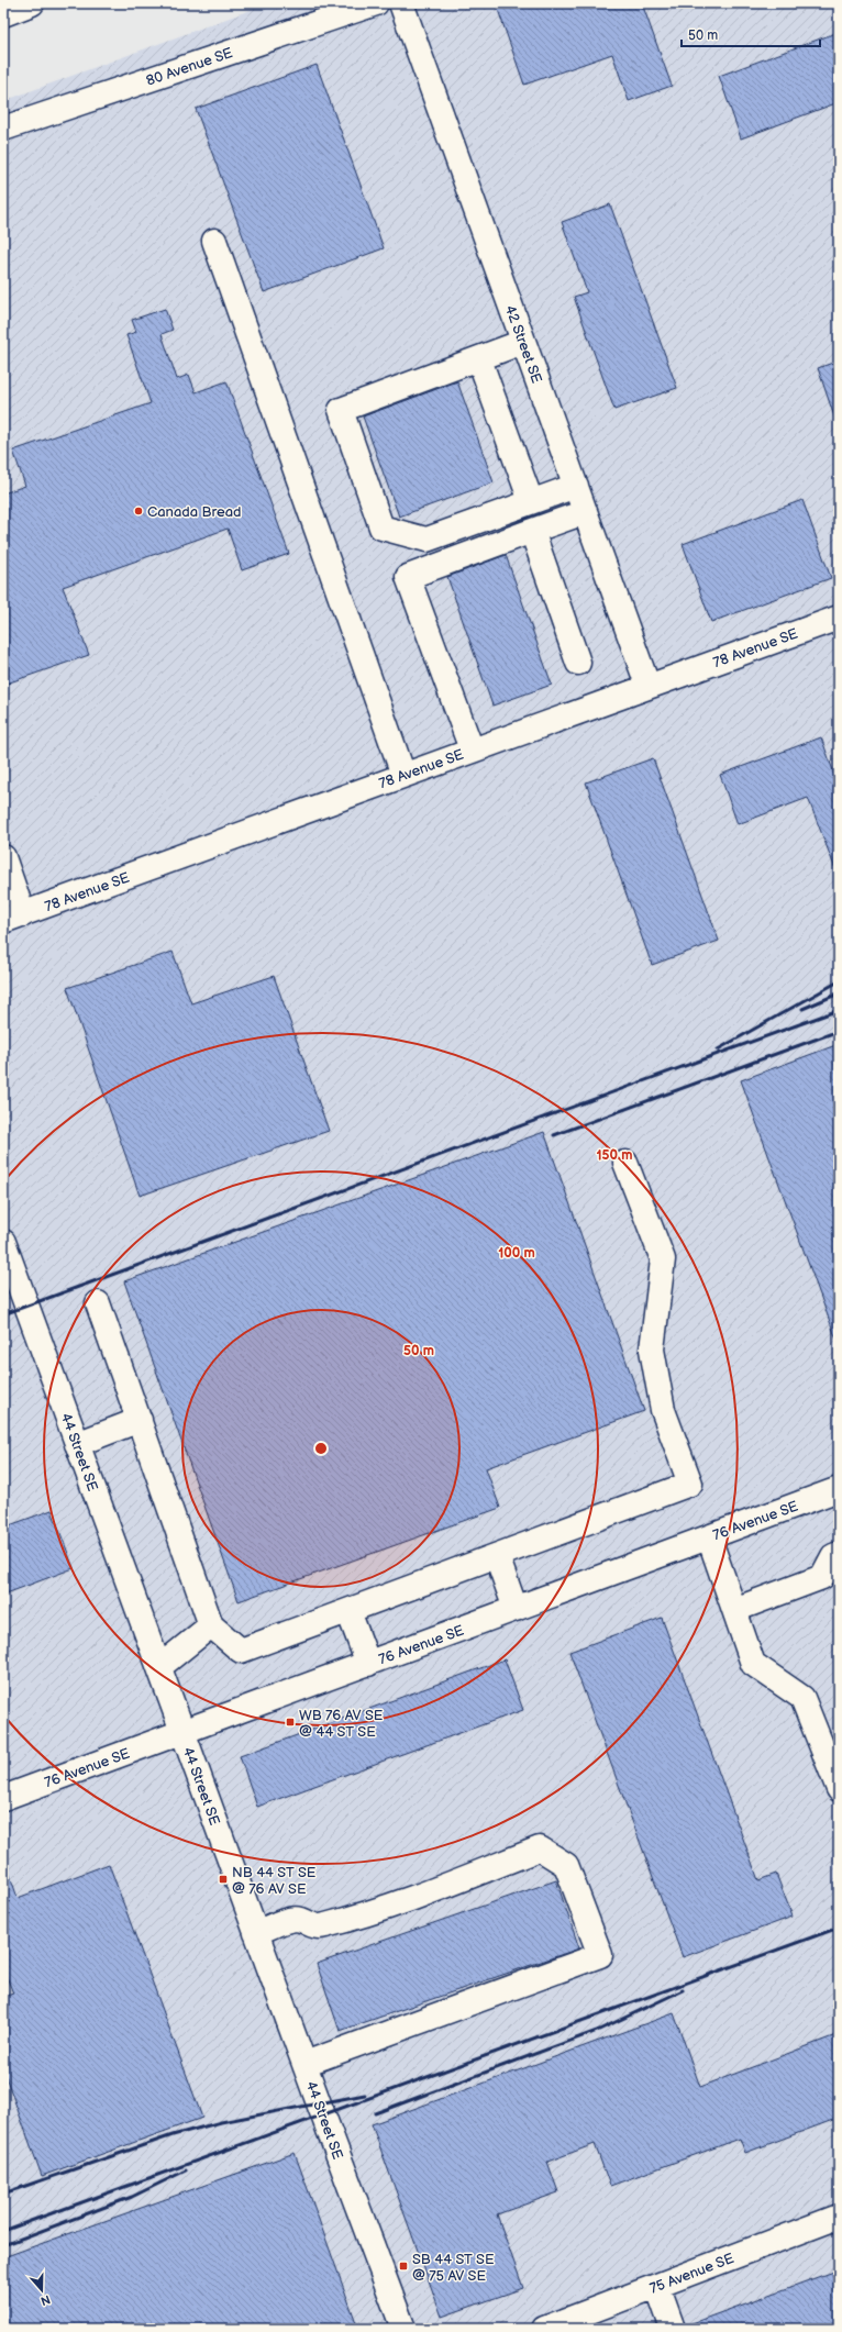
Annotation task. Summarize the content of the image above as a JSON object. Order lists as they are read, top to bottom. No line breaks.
{"streets":{"street":["80 Avenue SE","42 Street SE","78 Avenue SE","44 Street SE","76 Avenue SE","75 Avenue SE"]},"crossings":[["42 Street SE","78 Avenue SE"],["44 Street SE","76 Avenue SE"]],"places":{"other":["Canada Bread"],"transit":["WB 76 AV SE @ 44 ST SE","NB 44 ST SE @ 76 AV SE","SB 44 ST SE @ 75 AV SE"]},"scale_bar":"50 m","north":"bottom","rings":["150 m","100 m","50 m"]}
